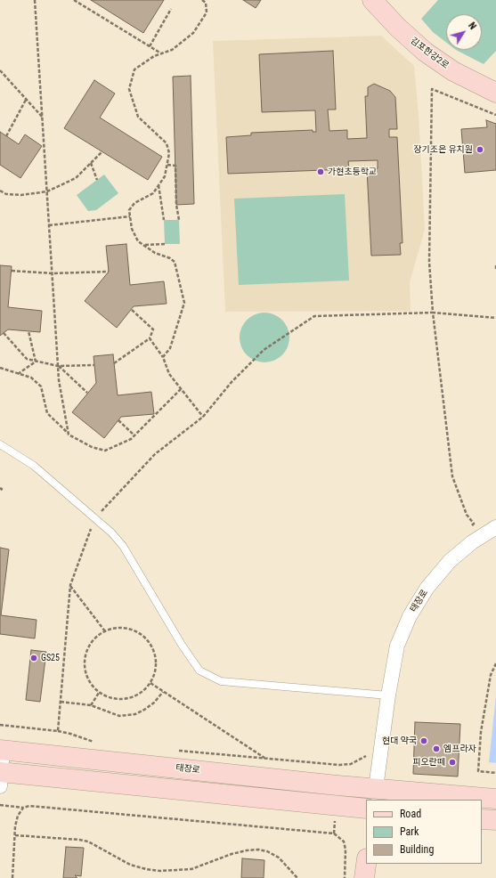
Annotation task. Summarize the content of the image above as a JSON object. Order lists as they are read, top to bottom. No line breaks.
{"streets":{"street":["김포한강2로","태장로"]},"places":["장기조은 유치원","가현초등학교","GS25","현대 약국","엠프라자","피오란떼"],"legend":["Road","Park","Building"],"north":"top right"}
